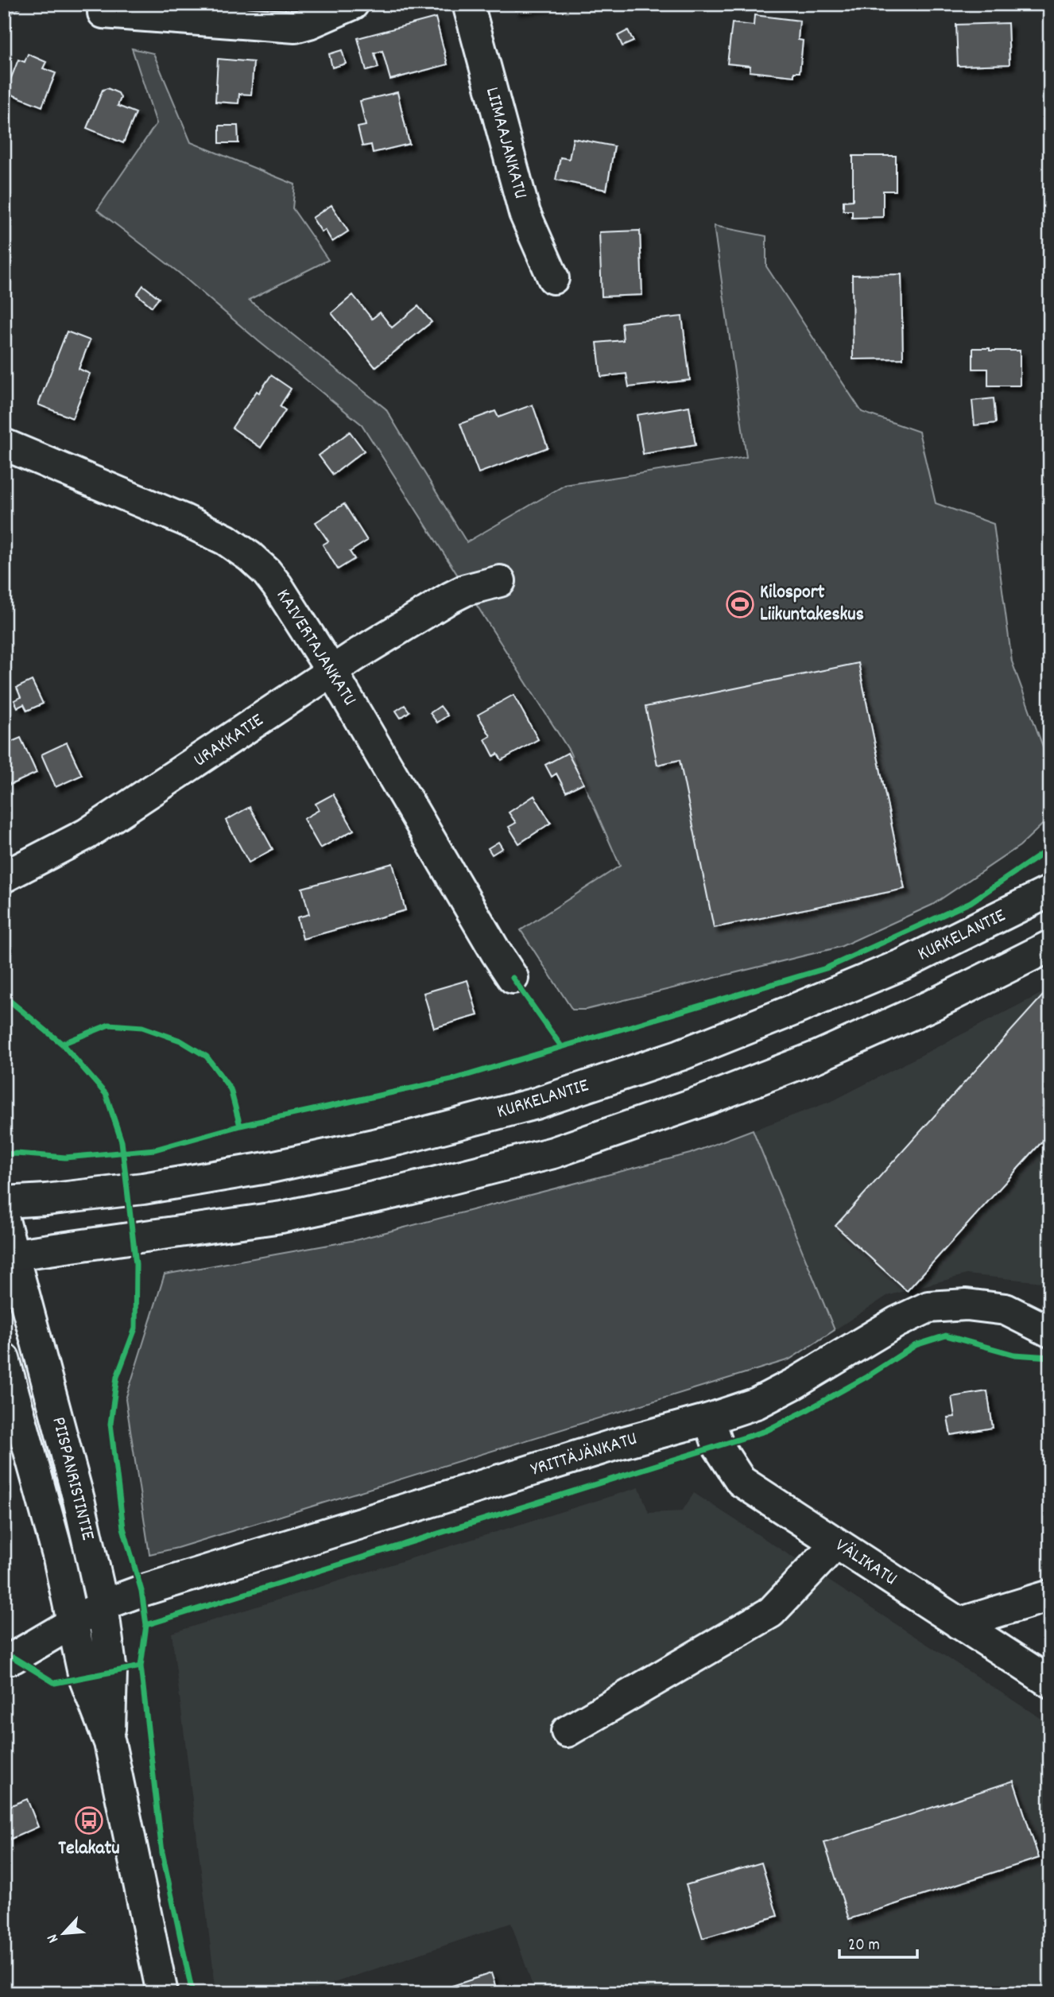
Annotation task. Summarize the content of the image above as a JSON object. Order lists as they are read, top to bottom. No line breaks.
{"streets":{"street":["LIIMAAJANKATU","KAIVERTAJANKATU","URAKKATIE","KURKELANTIE","YRITTÄJÄNKATU","PIISPANRISTINTIE","VÄLIKATU"]},"crossings":[["KAIVERTAJANKATU","URAKKATIE"],["YRITTÄJÄNKATU","PIISPANRISTINTIE"],["YRITTÄJÄNKATU","VÄLIKATU"]],"places":{"sports":["Kilosport Liikuntakeskus"],"bus stop":["Telakatu"]},"scale_bar":"20 m","north":"bottom left"}
